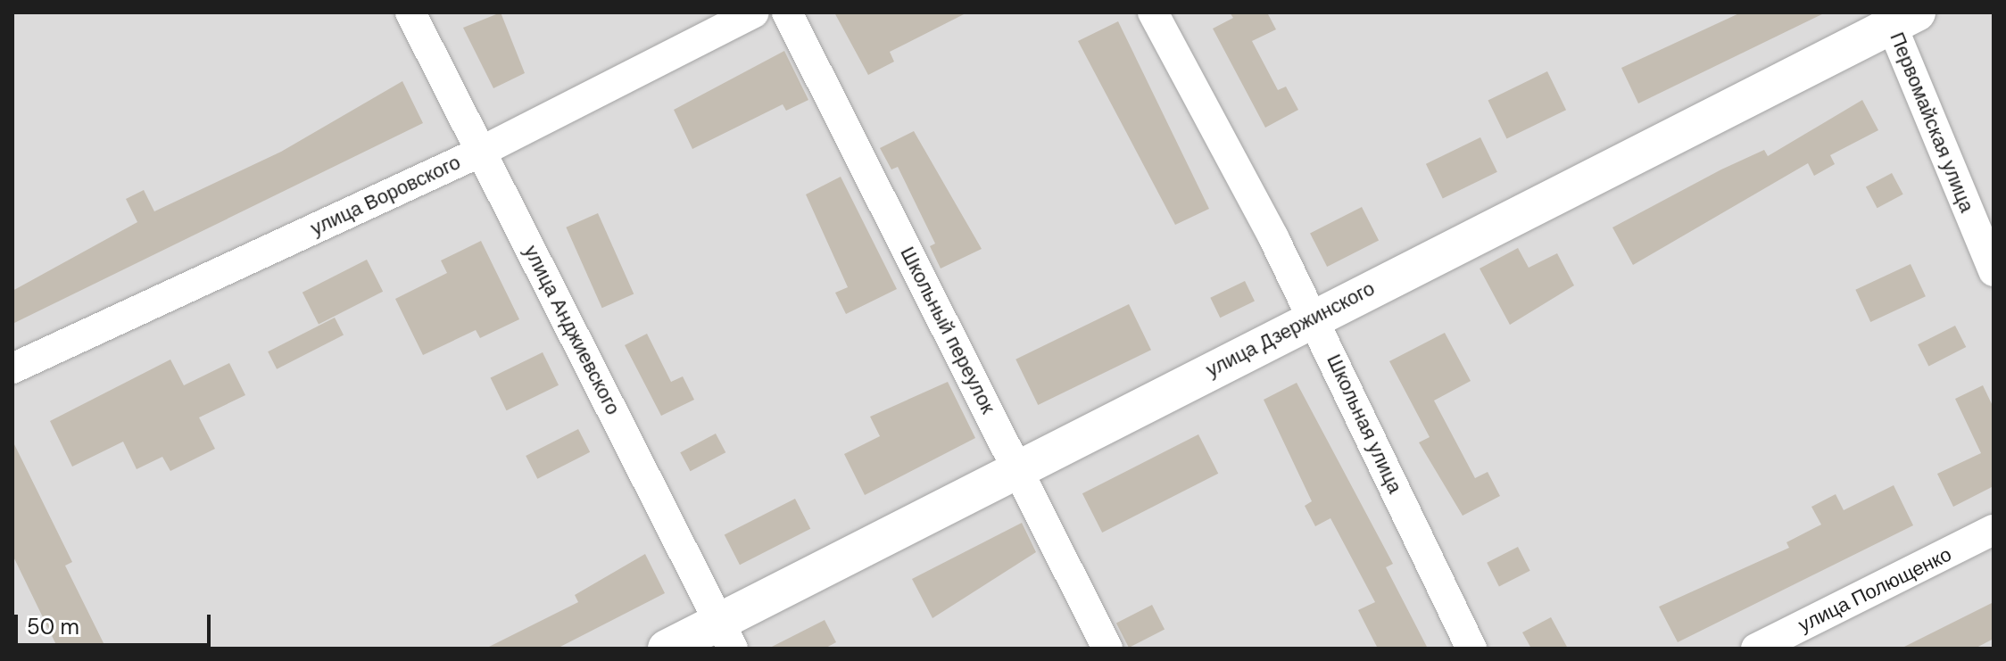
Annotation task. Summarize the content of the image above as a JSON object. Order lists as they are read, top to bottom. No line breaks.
{"streets":{"street":["Первомайская улица","улица Воровского","улица Дзержинского","улица Анджиевского","Школьный переулок","Школьная улица","улица Полющенко"]},"crossings":[["Первомайская улица","улица Дзержинского"],["улица Воровского","улица Анджиевского"],["улица Дзержинского","улица Анджиевского"],["улица Дзержинского","Школьный переулок"],["улица Дзержинского","Школьная улица"]],"scale_bar":"50 m"}
